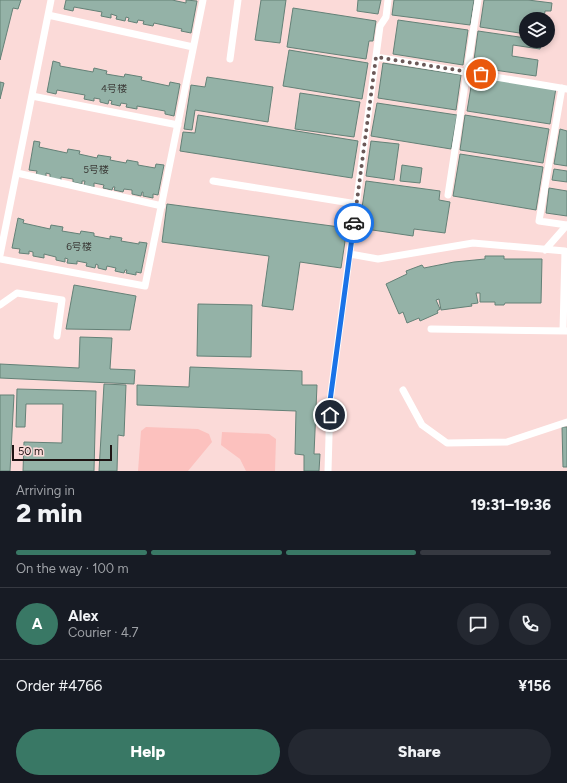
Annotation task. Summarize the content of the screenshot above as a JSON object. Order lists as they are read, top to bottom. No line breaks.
{"house_numbers":["4号楼","5号楼","6号楼"],"scale_bar":"50 m","page":{"scale":"50 m","heading":["2 min","Arriving in","19:31–19:36"],"panel":["Alex","Courier · 4.7","Order #4766","¥156"],"bar":"On the way · 100 m","round":"A","buttons":["Help","Share"]}}
